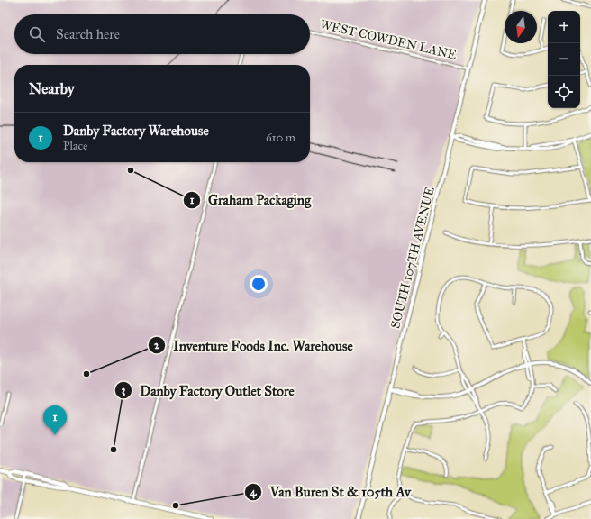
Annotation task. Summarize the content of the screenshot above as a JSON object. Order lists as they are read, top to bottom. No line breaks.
{"streets":{"main road":["SOUTH 107TH AVENUE"],"street":["WEST COWDEN LANE"]},"crossings":[["WEST COWDEN LANE","SOUTH 107TH AVENUE"]],"places":["Graham Packaging","Inventure Foods Inc. Warehouse","Danby Factory Outlet Store","Van Buren St & 105th Av"],"north":"bottom","page":{"map_buttons":["+","−"],"search":"Search here","heading":"Nearby","list":[{"mark":"1","name":"Danby Factory Warehouse","note":"Place","value":"610 m"}],"pins":"1"}}
